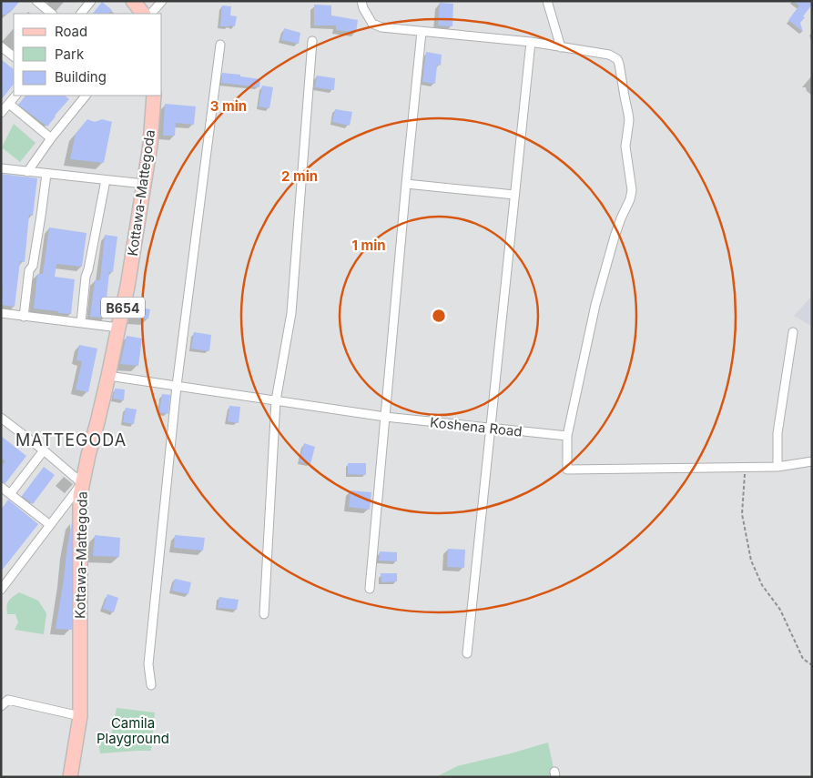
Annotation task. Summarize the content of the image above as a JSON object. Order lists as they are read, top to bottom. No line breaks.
{"streets":{"main road":["Kottawa-Mattegoda","B654"],"street":["Koshena Road"]},"crossings":[["Kottawa-Mattegoda","Koshena Road"]],"districts":["MATTEGODA"],"parks":["Camila Playground"],"legend":["Road","Park","Building"],"rings":["3 min","2 min","1 min"]}
